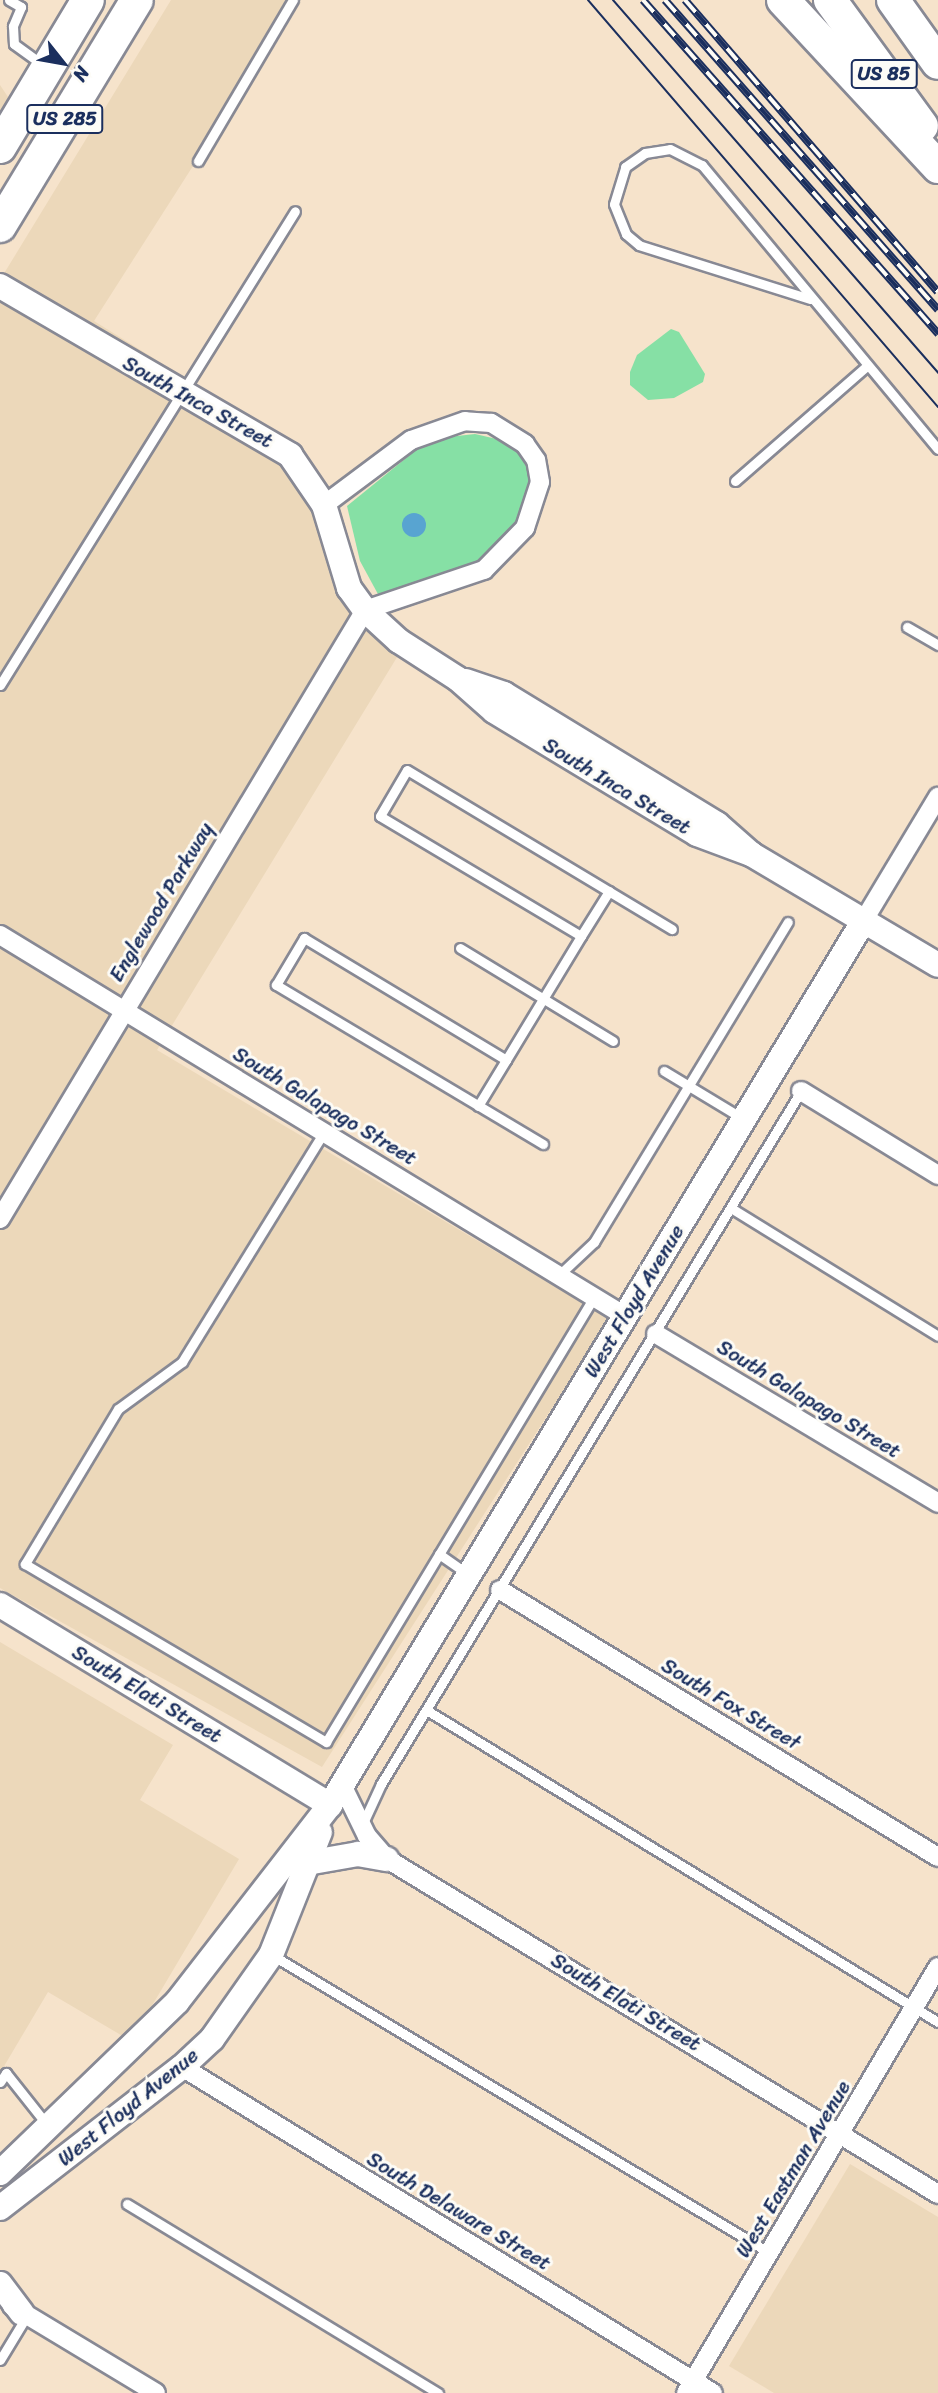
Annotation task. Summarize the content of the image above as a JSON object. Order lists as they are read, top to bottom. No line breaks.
{"streets":{"highway":["US 85","US 285"],"street":["South Inca Street","Englewood Parkway","South Galapago Street","West Floyd Avenue","South Elati Street","South Fox Street","West Eastman Avenue","South Delaware Street"]},"crossings":[["South Inca Street","Englewood Parkway"],["South Inca Street","West Floyd Avenue"],["Englewood Parkway","South Galapago Street"],["South Galapago Street","West Floyd Avenue"],["West Floyd Avenue","South Elati Street"],["West Floyd Avenue","South Fox Street"],["West Floyd Avenue","South Delaware Street"],["South Elati Street","West Eastman Avenue"],["West Eastman Avenue","South Delaware Street"]],"north":"bottom right"}
